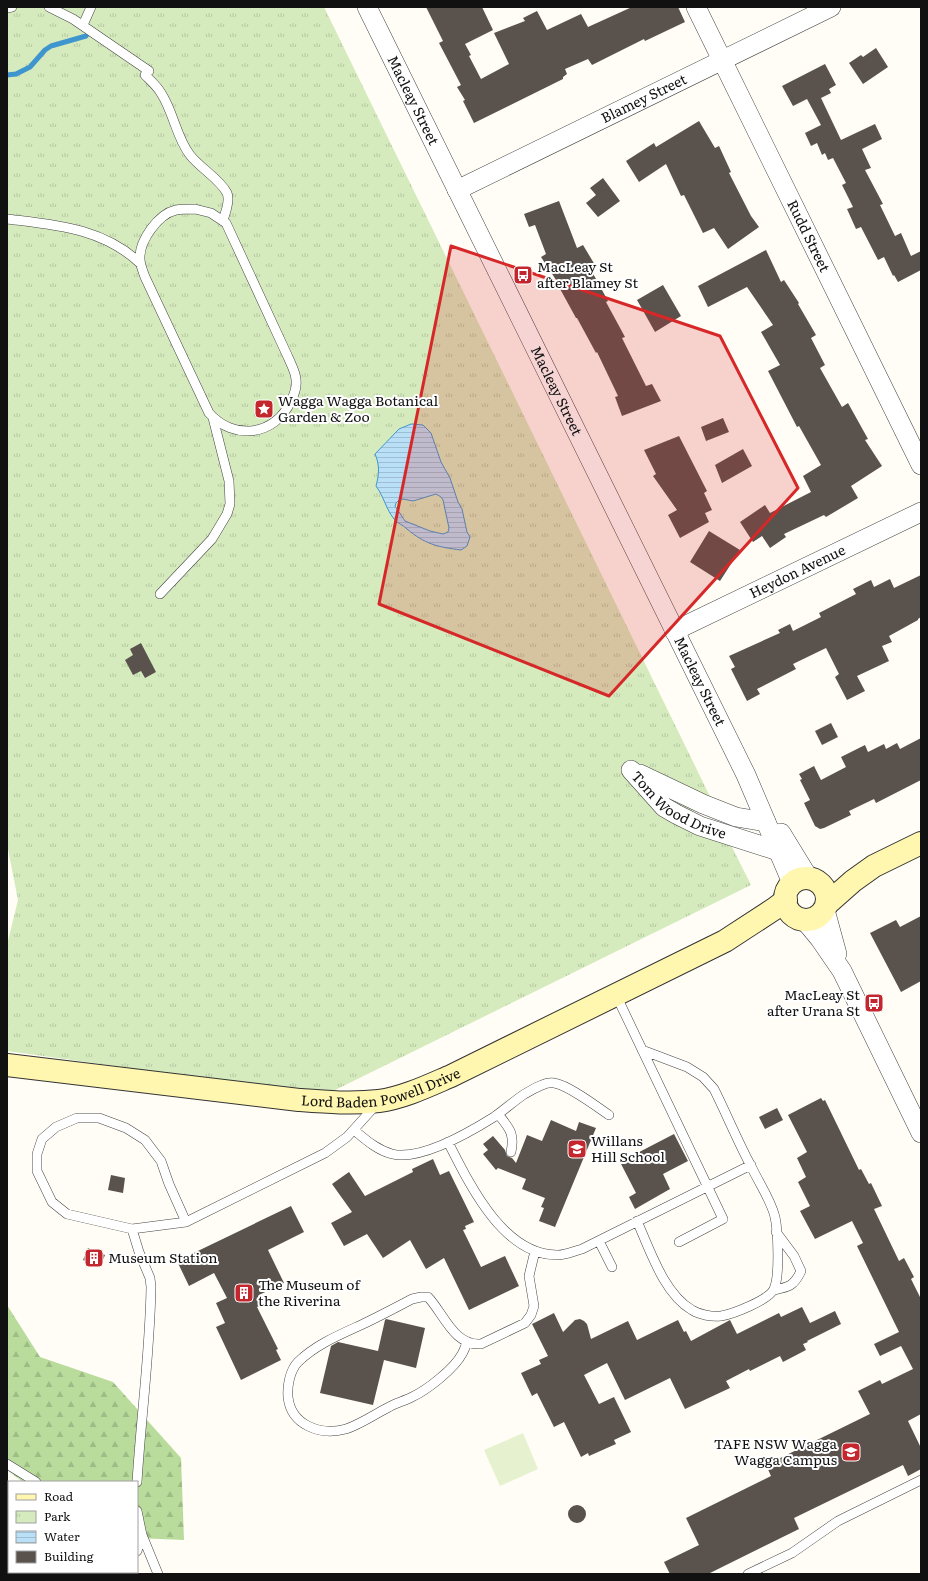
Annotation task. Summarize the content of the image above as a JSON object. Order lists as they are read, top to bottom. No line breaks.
{"streets":{"street":["Blamey Street","Macleay Street","Rudd Street","Heydon Avenue","Tom Wood Drive","Lord Baden Powell Drive"]},"crossings":[["Blamey Street","Macleay Street"],["Blamey Street","Rudd Street"],["Macleay Street","Heydon Avenue"],["Macleay Street","Tom Wood Drive"],["Macleay Street","Lord Baden Powell Drive"]],"places":{"bus stop":["MacLeay St after Blamey St","MacLeay St after Urana St"],"place":["Wagga Wagga Botanical Garden & Zoo"],"school or university":["Willans Hill School","TAFE NSW Wagga Wagga Campus"],"building":["Museum Station","The Museum of the Riverina"]},"legend":["Road","Park","Water","Building"]}
